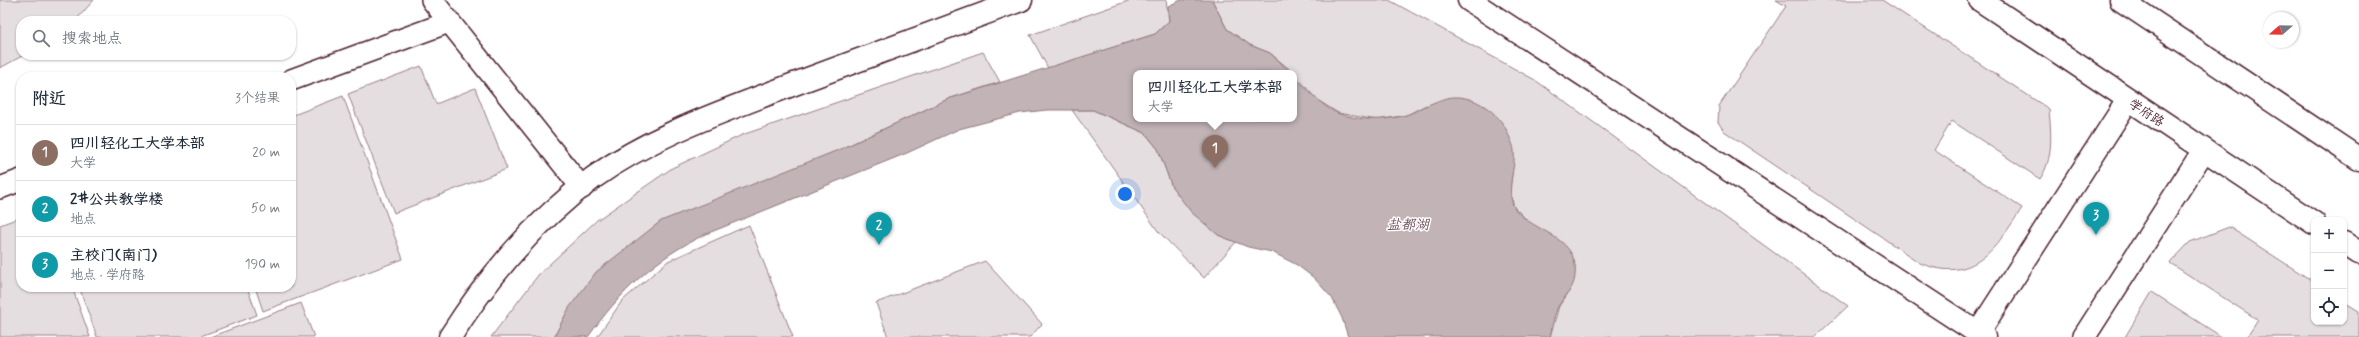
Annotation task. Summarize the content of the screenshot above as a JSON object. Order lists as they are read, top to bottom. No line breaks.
{"streets":{"street":["学府路"]},"water":["盐都湖"],"north":"left","page":{"search":"搜索地点","popup":["四川轻化工大学本部","大学"],"heading":["附近","3个结果"],"list":[{"mark":"1","name":"四川轻化工大学本部","note":"大学","value":"20 m"},{"mark":"2","name":"2#公共教学楼","note":"地点","value":"50 m"},{"mark":"3","name":"主校门(南门)","note":"地点 · 学府路","value":"190 m"}],"pins":["1","3","2"],"map_buttons":["+","−"]}}
